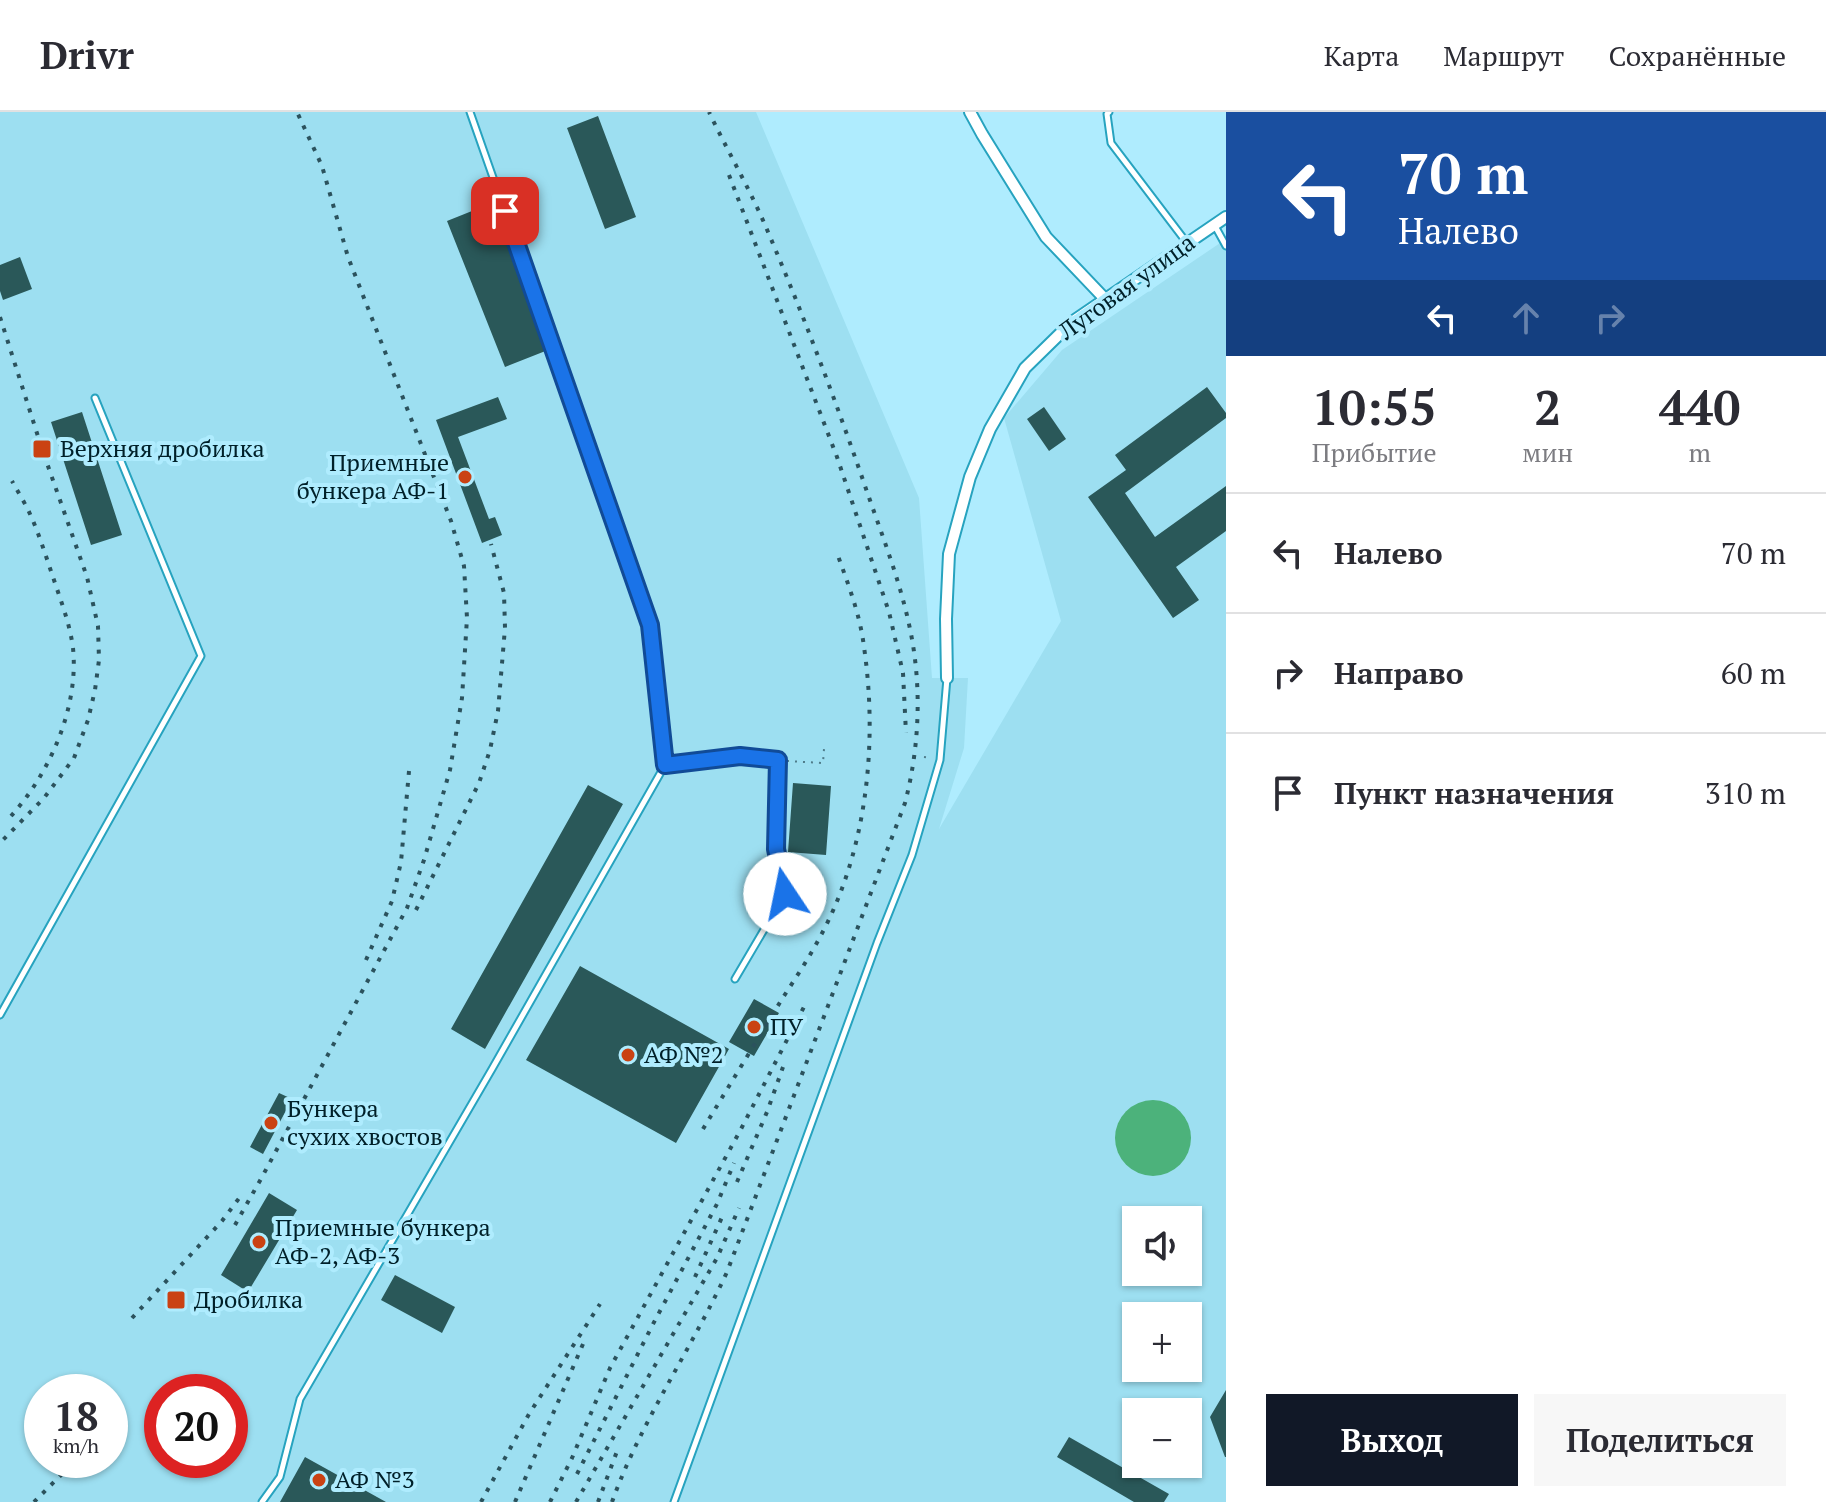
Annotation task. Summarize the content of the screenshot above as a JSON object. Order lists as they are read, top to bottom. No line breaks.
{"streets":{"street":["Луговая улица"]},"places":{"transit":["Верхняя дробилка","Дробилка"],"other":["Приемные бункера АФ-1","ПУ","АФ №2","Бункера сухих хвостов","Приемные бункера АФ-2, АФ-3","АФ №3"]},"page":{"header":"Drivr","nav":["Карта","Маршрут","Сохранённые"],"turn":["70 m","Налево"],"eta":["10:55","Прибытие","2","мин","440","m"],"list":[{"name":"Налево","value":"70 m"},{"name":"Направо","value":"60 m"},{"name":"Пункт назначения","value":"310 m"}],"map_buttons":["+","−"],"speed":"18 km/h","limit":"20","buttons":["Выход","Поделиться"]}}
